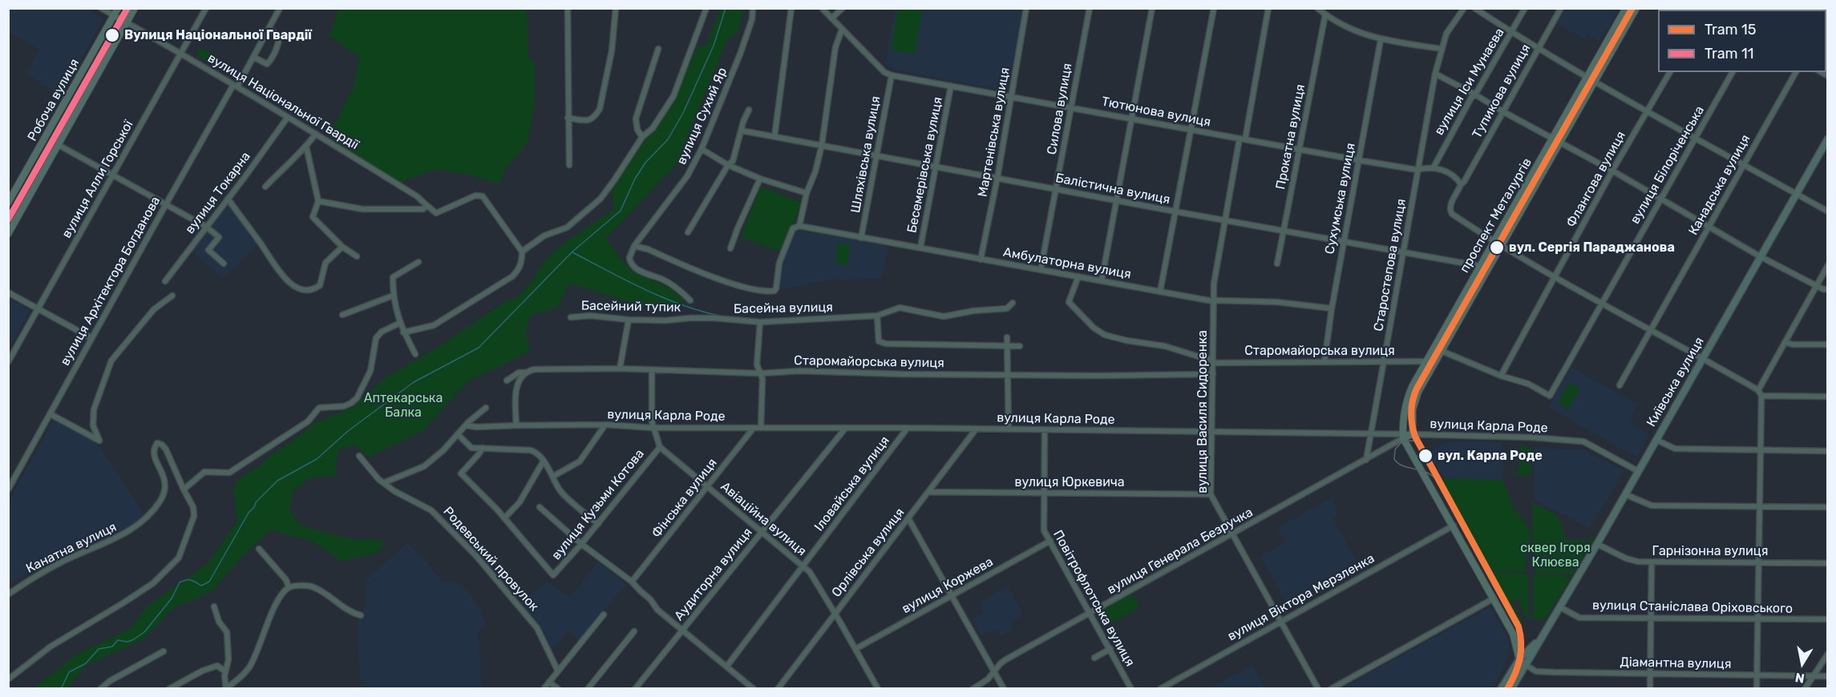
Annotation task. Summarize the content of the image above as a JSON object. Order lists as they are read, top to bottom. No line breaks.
{"streets":{"highway":["Київська вулиця"],"main road":["Робоча вулиця","проспект Металургів"],"street":["вулиця Іси Мунаєва","Тупикова вулиця","вулиця Національної Гвардії","Силова вулиця","Тютюнова вулиця","вулиця Сухий Яр","Мартенівська вулиця","Прокатна вулиця","Шляхівська вулиця","Бесемерівська вулиця","вулиця Білоріченська","вулиця Алли Горської","Флангова вулиця","Канадська вулиця","Балістична вулиця","вулиця Токарна","Сухумська вулиця","Амбулаторна вулиця","Старостепова вулиця","вулиця Архітектора Богданова","Басейний тупик","Басейна вулиця","Старомайорська вулиця","вулиця Василя Сидоренка","вулиця Карла Роде","вулиця Юркевича","Іловайська вулиця","Фінська вулиця","вулиця Кузьми Котова","Авіаційна вулиця","Канатна вулиця","вулиця Генерала Безручка","Гарнізонна вулиця","Орлівська вулиця","Родевський провулок","Аудиторна вулиця","вулиця Коржева","вулиця Віктора Мерзленка","Повітрофлотська вулиця","вулиця Станіслава Оріховського","Діамантна вулиця"]},"crossings":[["вулиця Іси Мунаєва","Тютюнова вулиця"],["Тупикова вулиця","вулиця Білоріченська"],["Тупикова вулиця","Флангова вулиця"],["Тупикова вулиця","Канадська вулиця"],["Тупикова вулиця","проспект Металургів"],["Тупикова вулиця","Київська вулиця"],["Робоча вулиця","вулиця Національної Гвардії"],["вулиця Національної Гвардії","вулиця Алли Горської"],["вулиця Національної Гвардії","вулиця Токарна"],["вулиця Національної Гвардії","вулиця Архітектора Богданова"],["Силова вулиця","Тютюнова вулиця"],["Силова вулиця","Балістична вулиця"],["Силова вулиця","Амбулаторна вулиця"],["Тютюнова вулиця","Мартенівська вулиця"],["Тютюнова вулиця","Прокатна вулиця"],["Тютюнова вулиця","Шляхівська вулиця"],["Тютюнова вулиця","Бесемерівська вулиця"],["Тютюнова вулиця","Сухумська вулиця"],["Тютюнова вулиця","Старостепова вулиця"],["Тютюнова вулиця","вулиця Василя Сидоренка"],["Мартенівська вулиця","Балістична вулиця"],["Мартенівська вулиця","Амбулаторна вулиця"],["Прокатна вулиця","Балістична вулиця"],["Шляхівська вулиця","Балістична вулиця"],["Шляхівська вулиця","Амбулаторна вулиця"],["Бесемерівська вулиця","Балістична вулиця"],["Бесемерівська вулиця","Амбулаторна вулиця"],["вулиця Білоріченська","Флангова вулиця"],["Балістична вулиця","Сухумська вулиця"],["Балістична вулиця","проспект Металургів"],["Балістична вулиця","Старостепова вулиця"],["Балістична вулиця","вулиця Василя Сидоренка"],["Сухумська вулиця","Амбулаторна вулиця"],["Сухумська вулиця","Старомайорська вулиця"],["проспект Металургів","Старомайорська вулиця"],["проспект Металургів","вулиця Карла Роде"],["проспект Металургів","вулиця Генерала Безручка"],["Амбулаторна вулиця","Старомайорська вулиця"],["Амбулаторна вулиця","вулиця Василя Сидоренка"],["Старостепова вулиця","Старомайорська вулиця"],["Старостепова вулиця","вулиця Карла Роде"],["Старостепова вулиця","вулиця Генерала Безручка"],["Басейний тупик","Басейна вулиця"],["Старомайорська вулиця","вулиця Василя Сидоренка"],["Старомайорська вулиця","Авіаційна вулиця"],["Київська вулиця","вулиця Карла Роде"],["Київська вулиця","Гарнізонна вулиця"],["Київська вулиця","вулиця Станіслава Оріховського"],["Київська вулиця","Діамантна вулиця"],["вулиця Василя Сидоренка","вулиця Карла Роде"],["вулиця Василя Сидоренка","вулиця Юркевича"],["вулиця Василя Сидоренка","вулиця Генерала Безручка"],["вулиця Василя Сидоренка","вулиця Віктора Мерзленка"],["вулиця Карла Роде","Іловайська вулиця"],["вулиця Карла Роде","Фінська вулиця"],["вулиця Карла Роде","Авіаційна вулиця"],["вулиця Карла Роде","вулиця Генерала Безручка"],["вулиця Карла Роде","Орлівська вулиця"],["вулиця Карла Роде","Аудиторна вулиця"],["вулиця Карла Роде","Повітрофлотська вулиця"],["вулиця Юркевича","Орлівська вулиця"],["вулиця Юркевича","Повітрофлотська вулиця"],["Іловайська вулиця","Авіаційна вулиця"],["Фінська вулиця","Авіаційна вулиця"],["вулиця Кузьми Котова","Авіаційна вулиця"],["Авіаційна вулиця","Орлівська вулиця"],["Авіаційна вулиця","Аудиторна вулиця"],["Авіаційна вулиця","вулиця Коржева"],["вулиця Генерала Безручка","Повітрофлотська вулиця"],["вулиця Коржева","Повітрофлотська вулиця"]],"parks":["Аптекарська Балка","сквер Ігоря Клюєва"],"places":["Вулиця Національної Гвардії","вул. Сергія Параджанова","вул. Карла Роде"],"lines":["tram line 15","tram line 11"],"legend":["Tram 15","Tram 11"],"north":"bottom"}
